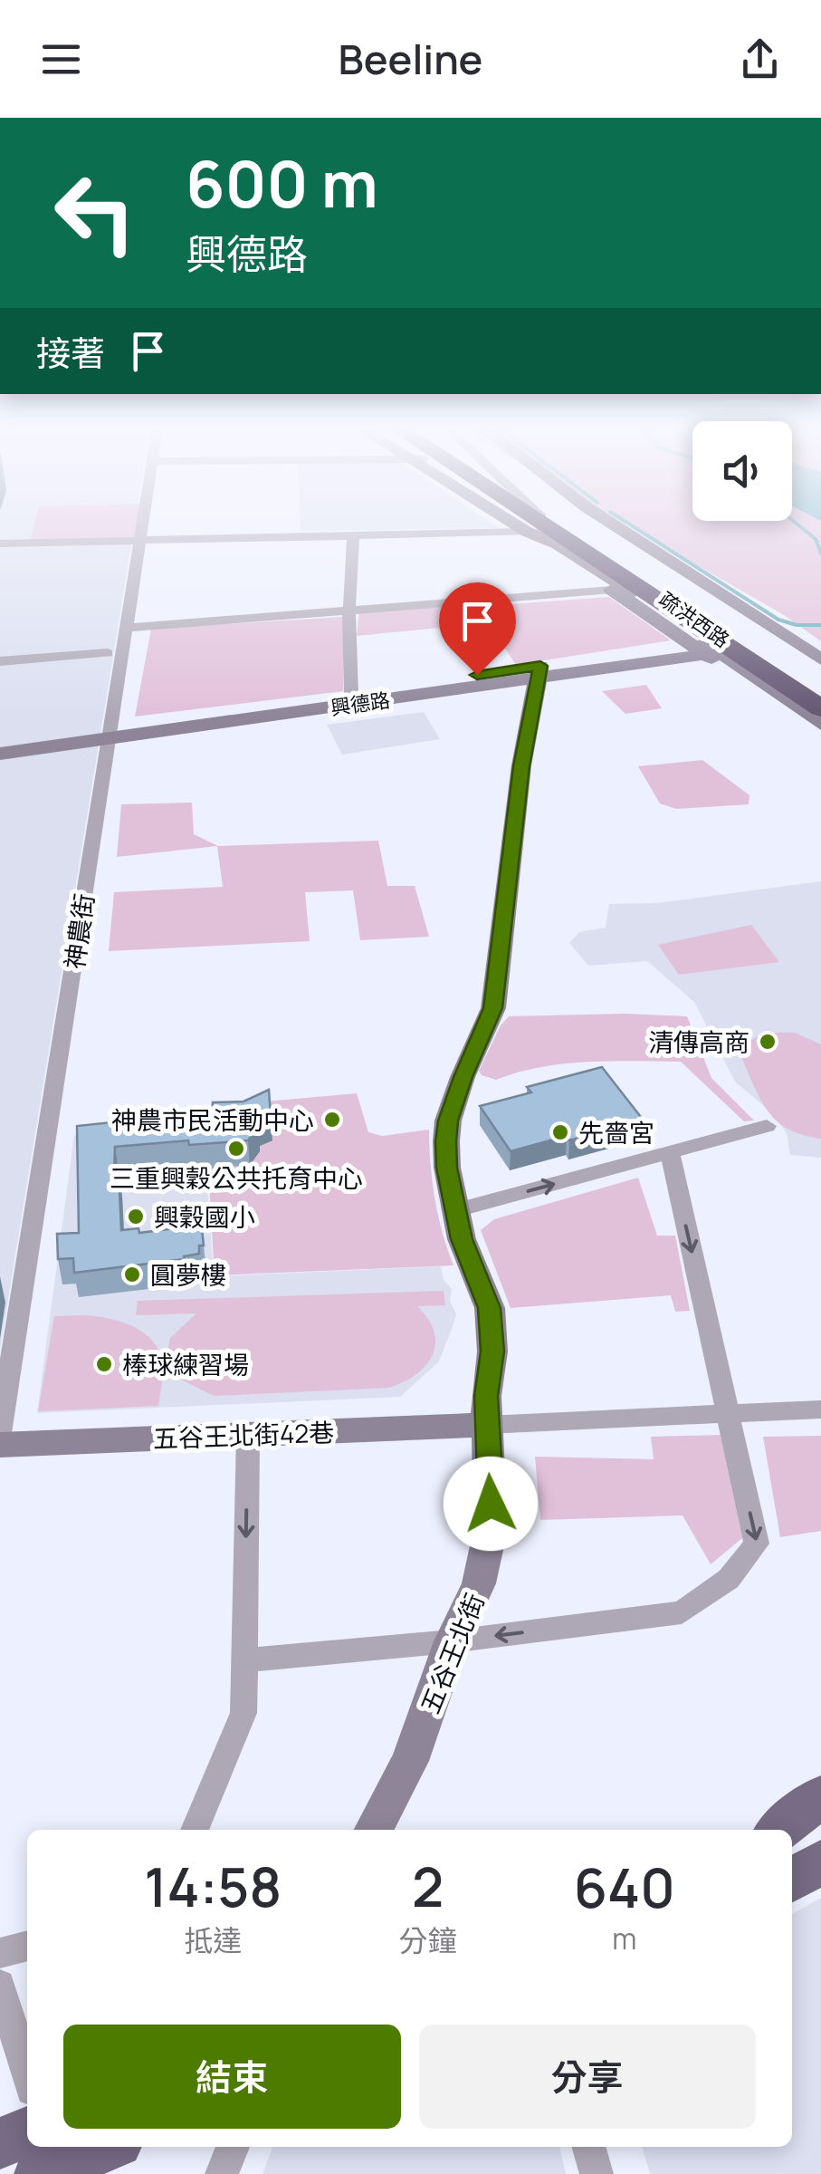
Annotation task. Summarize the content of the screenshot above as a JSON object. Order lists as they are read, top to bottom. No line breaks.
{"streets":{"street":["疏洪西路","興德路","神農街","五谷王北街42巷","五谷王北街"]},"crossings":[["疏洪西路","興德路"],["興德路","神農街"],["興德路","五谷王北街"],["五谷王北街42巷","五谷王北街"]],"places":["清傳高商","神農市民活動中心","先嗇宮","三重興穀公共托育中心","興穀國小","圓夢樓","棒球練習場"],"page":{"header":"Beeline","turn":["600 m","興德路"],"then":"接著","eta":["14:58","抵達","2","分鐘","640","m"],"buttons":["結束","分享"]}}
